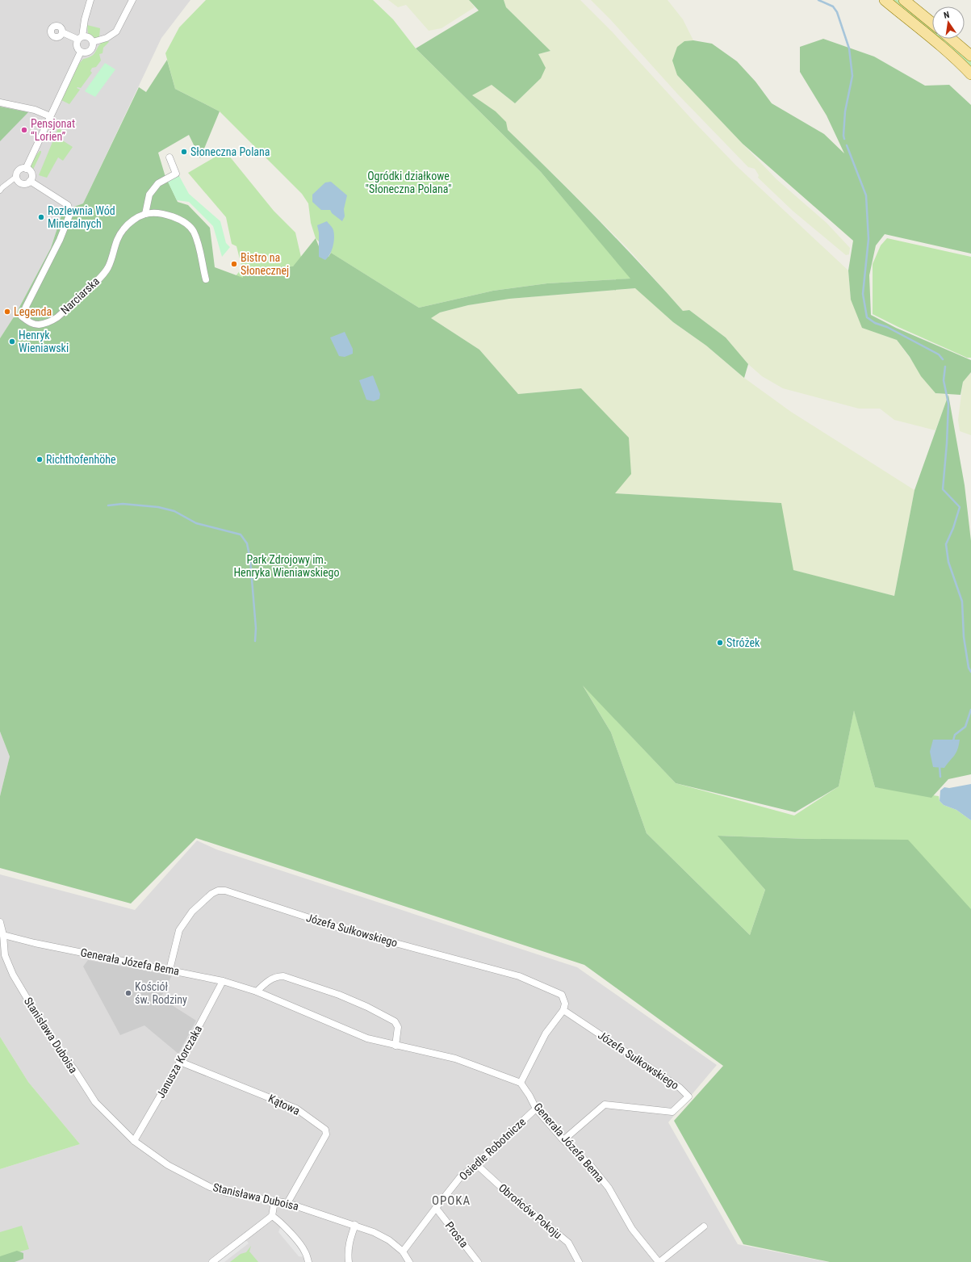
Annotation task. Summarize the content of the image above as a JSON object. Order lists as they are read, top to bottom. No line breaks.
{"streets":{"street":["Narciarska","Józefa Sułkowskiego","Generała Józefa Bema","Stanisława Duboisa","Janusza Korczaka","Kątowa","Osiedle Robotnicze","Obrońców Pokoju","Prosta"]},"crossings":[["Józefa Sułkowskiego","Generała Józefa Bema"],["Generała Józefa Bema","Stanisława Duboisa"],["Generała Józefa Bema","Janusza Korczaka"],["Generała Józefa Bema","Osiedle Robotnicze"],["Stanisława Duboisa","Janusza Korczaka"],["Stanisława Duboisa","Kątowa"],["Stanisława Duboisa","Osiedle Robotnicze"],["Janusza Korczaka","Kątowa"],["Osiedle Robotnicze","Obrońców Pokoju"],["Osiedle Robotnicze","Prosta"]],"districts":["OPOKA"],"parks":["Ogródki działkowe \"Słoneczna Polana\"","Park Zdrojowy im. Henryka Wieniawskiego"],"places":["Pensjonat “Lorien”","Słoneczna Polana","Rozlewnia Wód Mineralnych","Bistro na Słonecznej","Legenda","Henryk Wieniawski","Richthofenhöhe","Stróżek","Kościół św. Rodziny"],"north":"top"}
